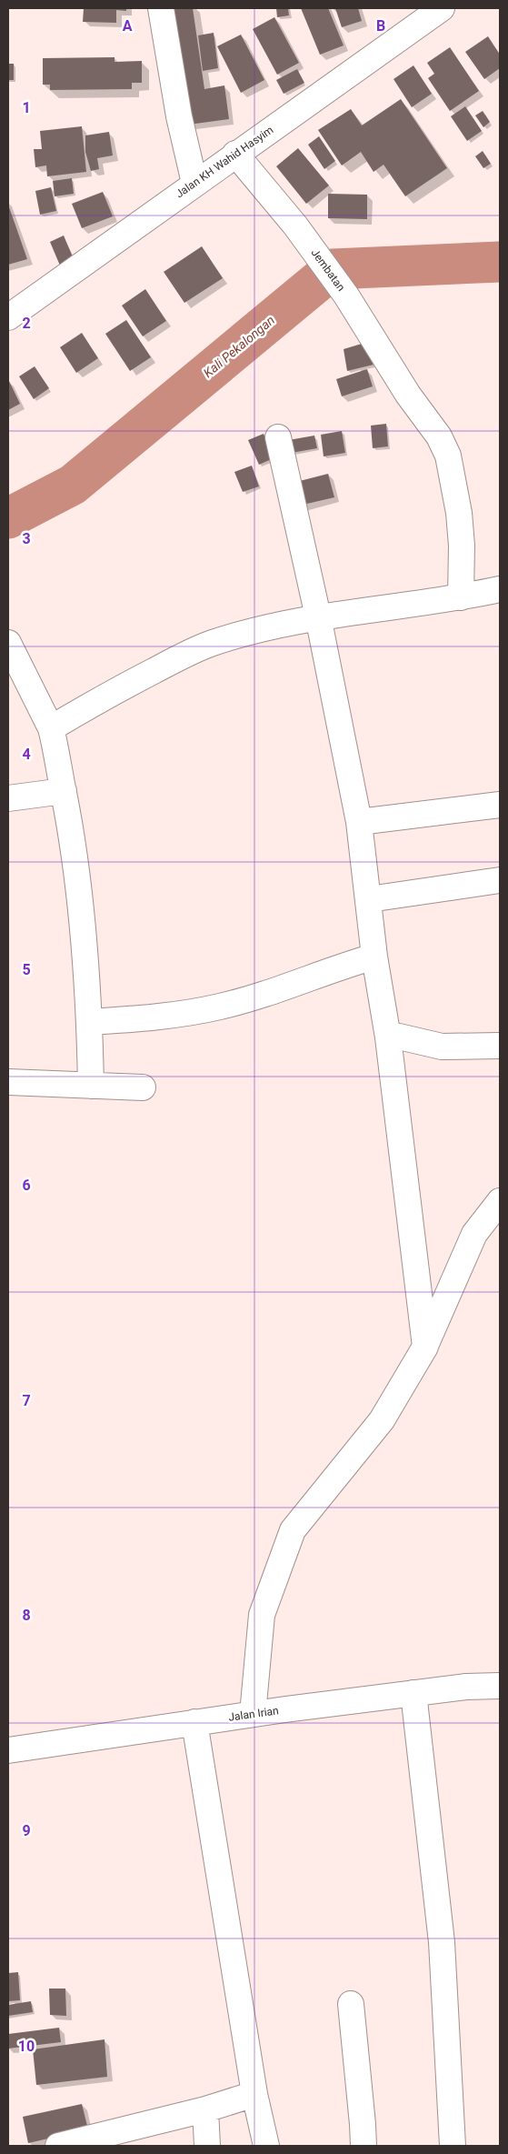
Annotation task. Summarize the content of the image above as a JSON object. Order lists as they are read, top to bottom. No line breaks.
{"streets":{"street":["Jalan KH Wahid Hasyim","Jembatan","Jalan Irian"]},"crossings":[["Jalan KH Wahid Hasyim","Jembatan"]],"water":["Kali Pekalongan"],"grid":{"columns":["A","B"],"rows":["1","2","3","4","5","6","7","8","9","10"]}}
